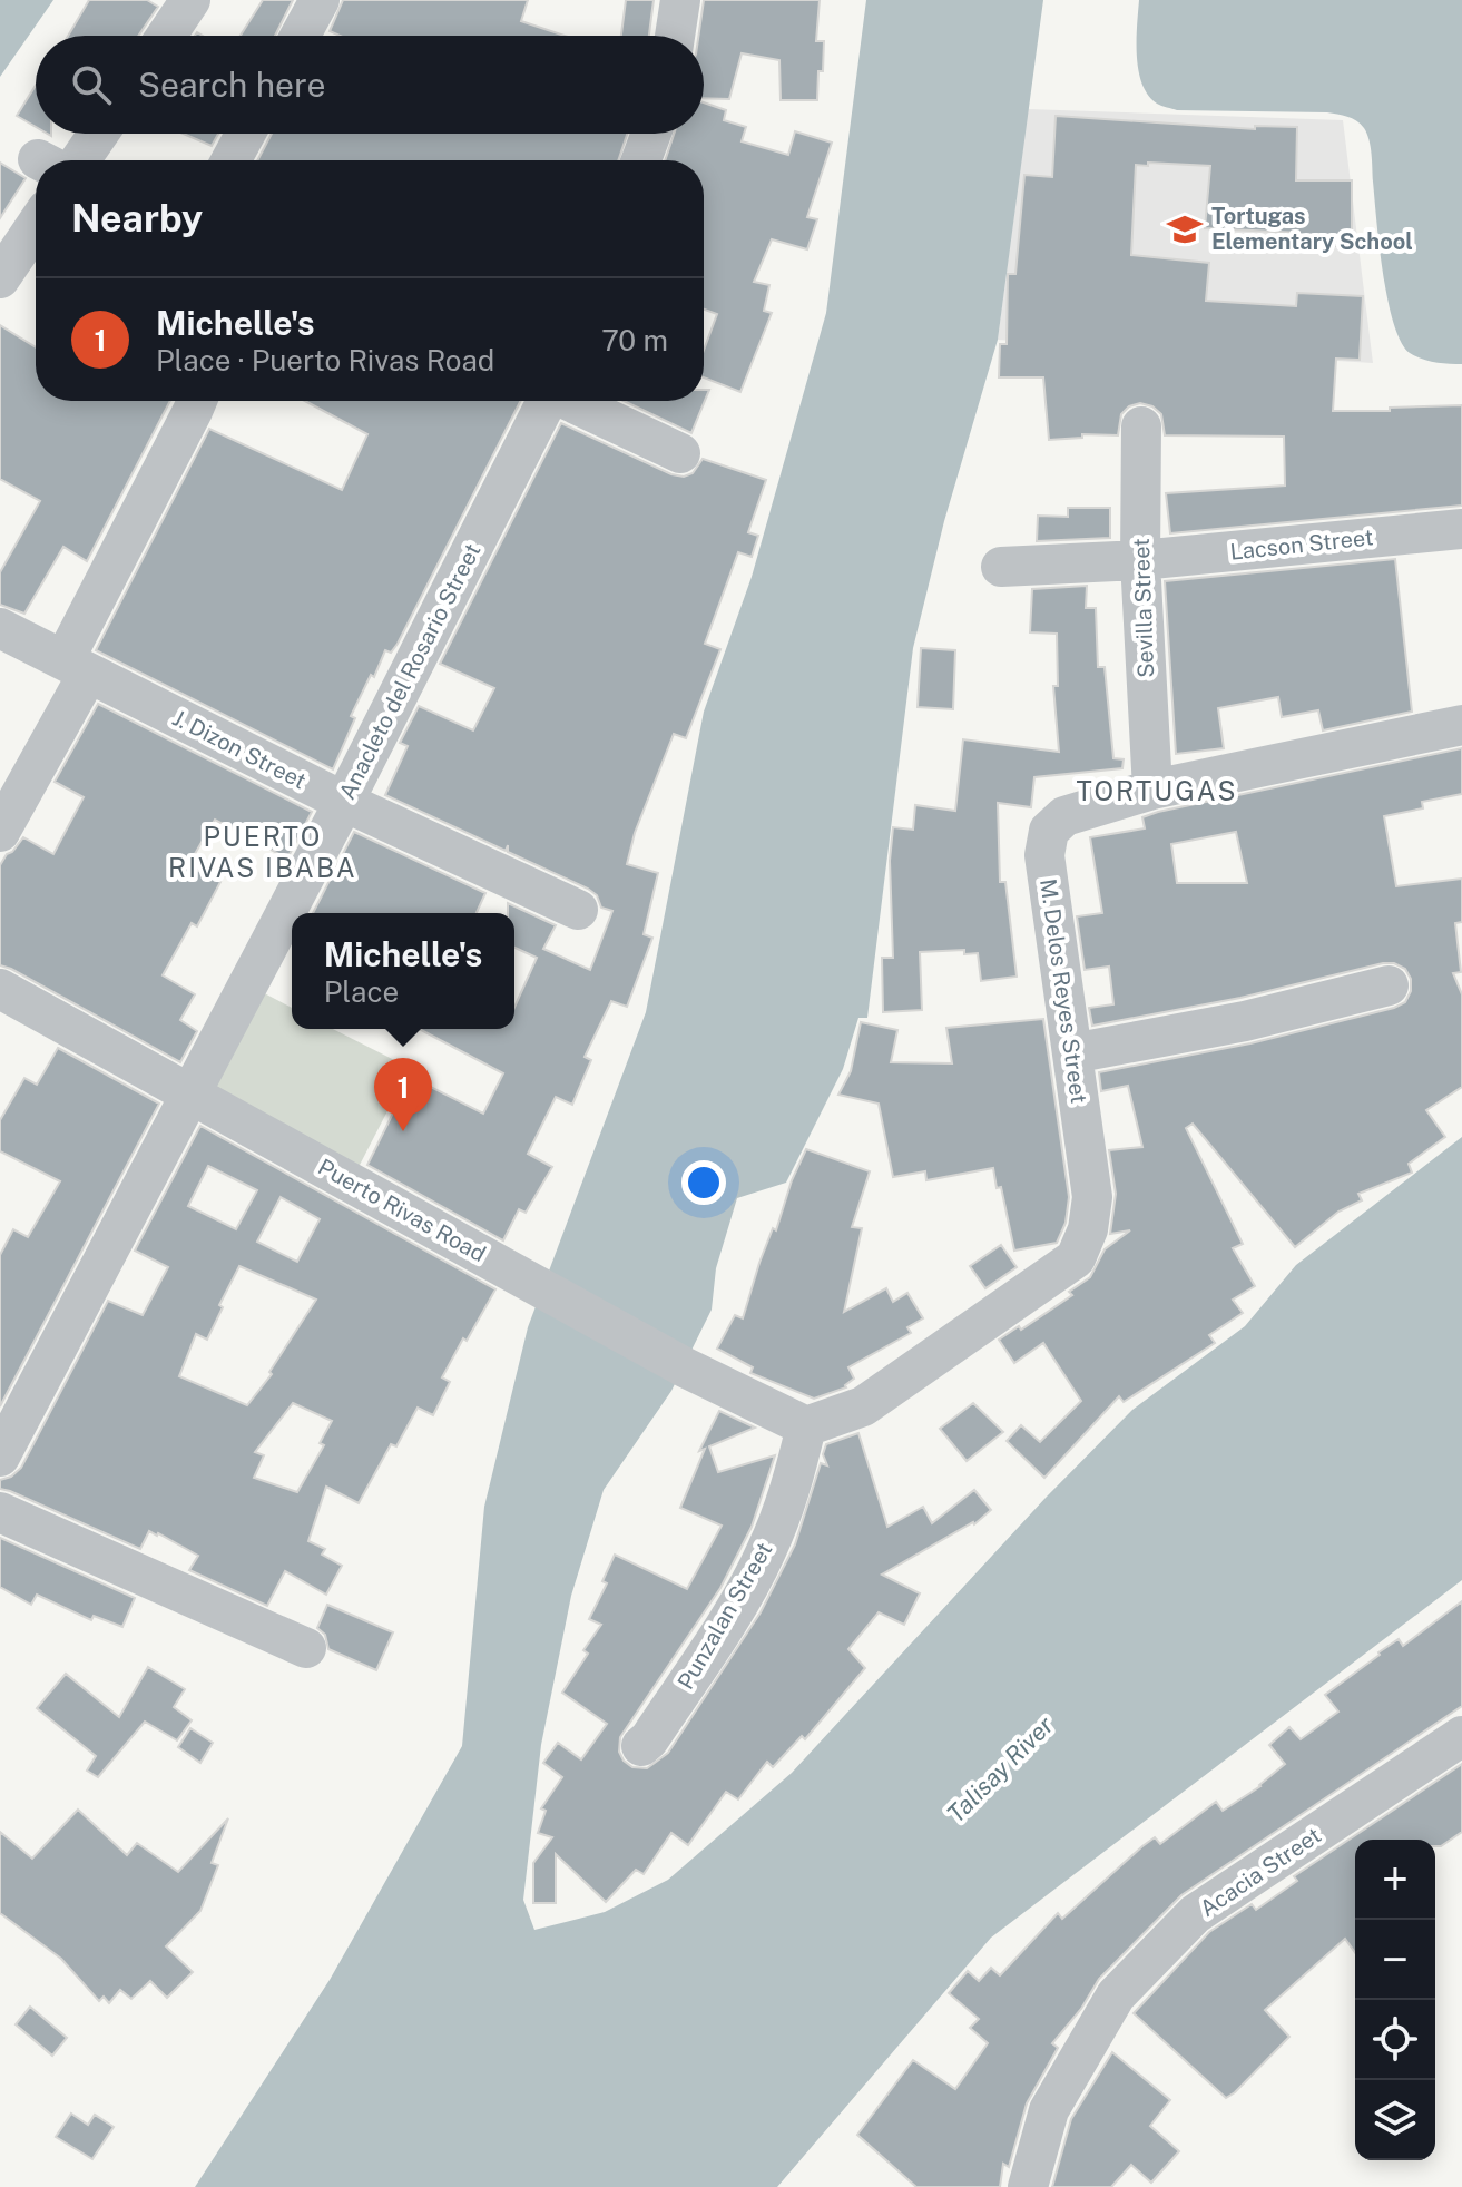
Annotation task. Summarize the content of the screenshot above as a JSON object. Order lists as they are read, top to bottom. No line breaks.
{"streets":{"street":["Lacson Street","Sevilla Street","Anacleto del Rosario Street","J. Dizon Street","M. Delos Reyes Street","Puerto Rivas Road","Punzalan Street","Acacia Street"]},"crossings":[["Lacson Street","Sevilla Street"],["Sevilla Street","M. Delos Reyes Street"],["Anacleto del Rosario Street","J. Dizon Street"],["Anacleto del Rosario Street","Puerto Rivas Road"],["M. Delos Reyes Street","Puerto Rivas Road"],["M. Delos Reyes Street","Punzalan Street"],["Puerto Rivas Road","Punzalan Street"]],"districts":["TORTUGAS","PUERTO RIVAS IBABA"],"water":["Talisay River"],"places":{"school or university":["Tortugas Elementary School"]},"page":{"search":"Search here","heading":"Nearby","list":[{"mark":"1","name":"Michelle's","note":"Place · Puerto Rivas Road","value":"70 m"}],"popup":["Michelle's","Place"],"pins":"1","map_buttons":["+","−"]}}
